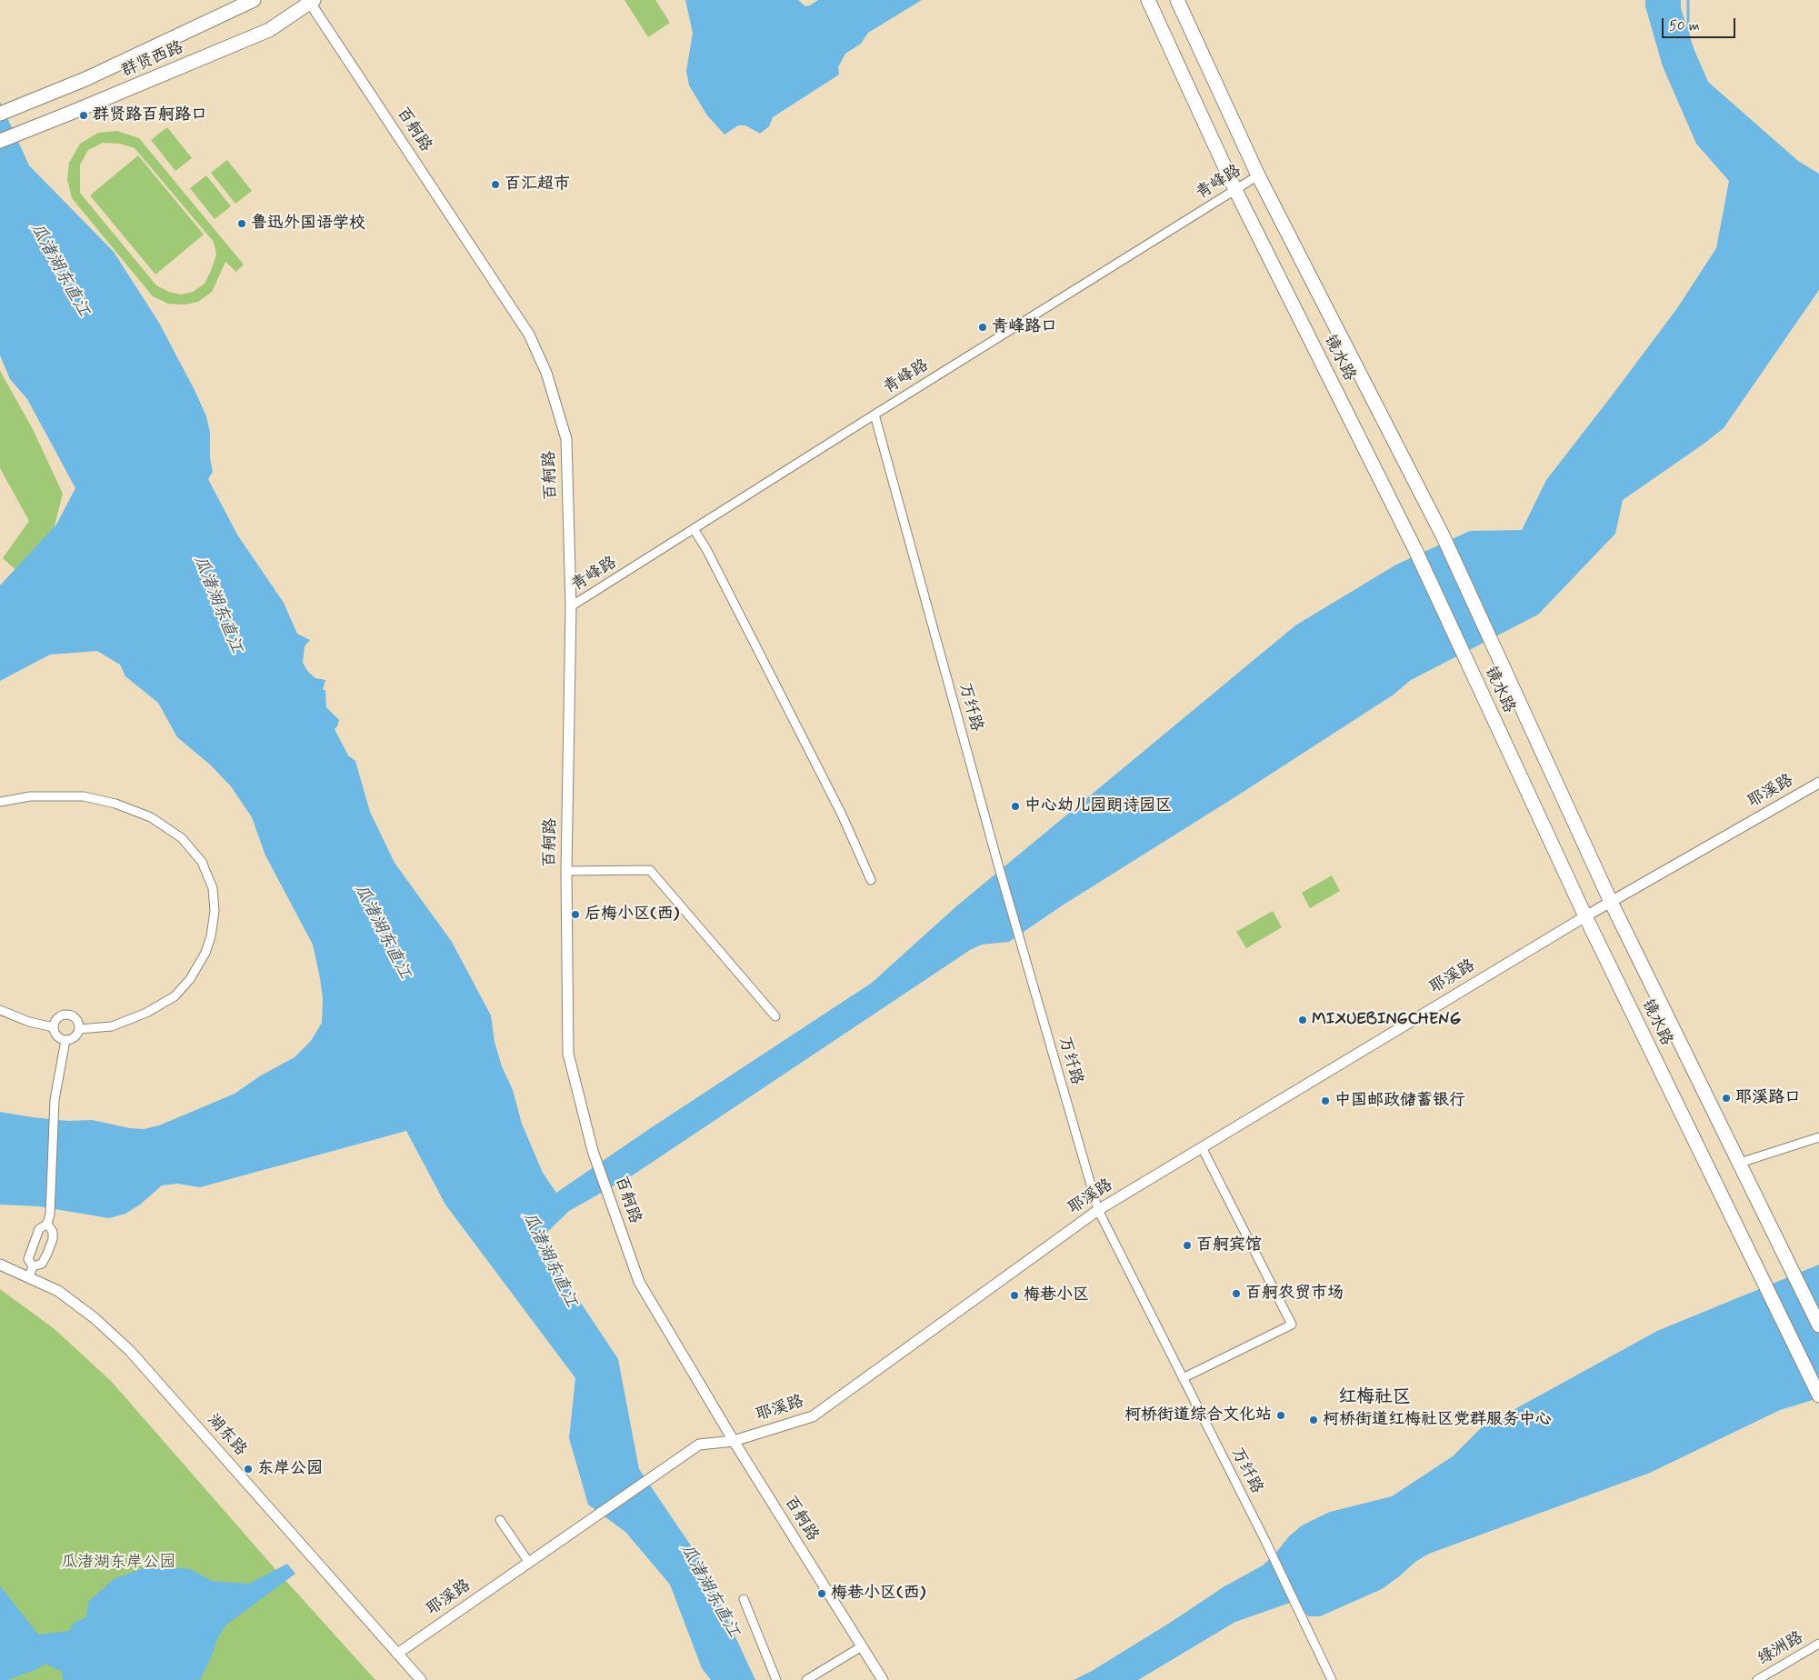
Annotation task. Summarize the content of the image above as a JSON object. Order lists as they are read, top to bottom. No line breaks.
{"streets":{"main road":["群贤西路","镜水路"],"street":["百舸路","青峰路","万纤路","耶溪路","湖东路","绿洲路"]},"crossings":[["群贤西路","百舸路"],["百舸路","青峰路"],["百舸路","耶溪路"],["青峰路","镜水路"],["青峰路","万纤路"],["镜水路","耶溪路"],["万纤路","耶溪路"],["耶溪路","湖东路"]],"districts":["红梅社区"],"water":["瓜渚湖东直江"],"parks":["瓜渚湖东岸公园"],"places":["群贤路百舸路口","百汇超市","鲁迅外国语学校","青峰路口","中心幼儿园朗诗园区","后梅小区(西)","MIXUEBINGCHENG","耶溪路口","中国邮政储蓄银行","百舸宾馆","百舸农贸市场","梅巷小区","柯桥街道综合文化站","柯桥街道红梅社区党群服务中心","东岸公园","梅巷小区(西)"],"scale_bar":"50 m"}
